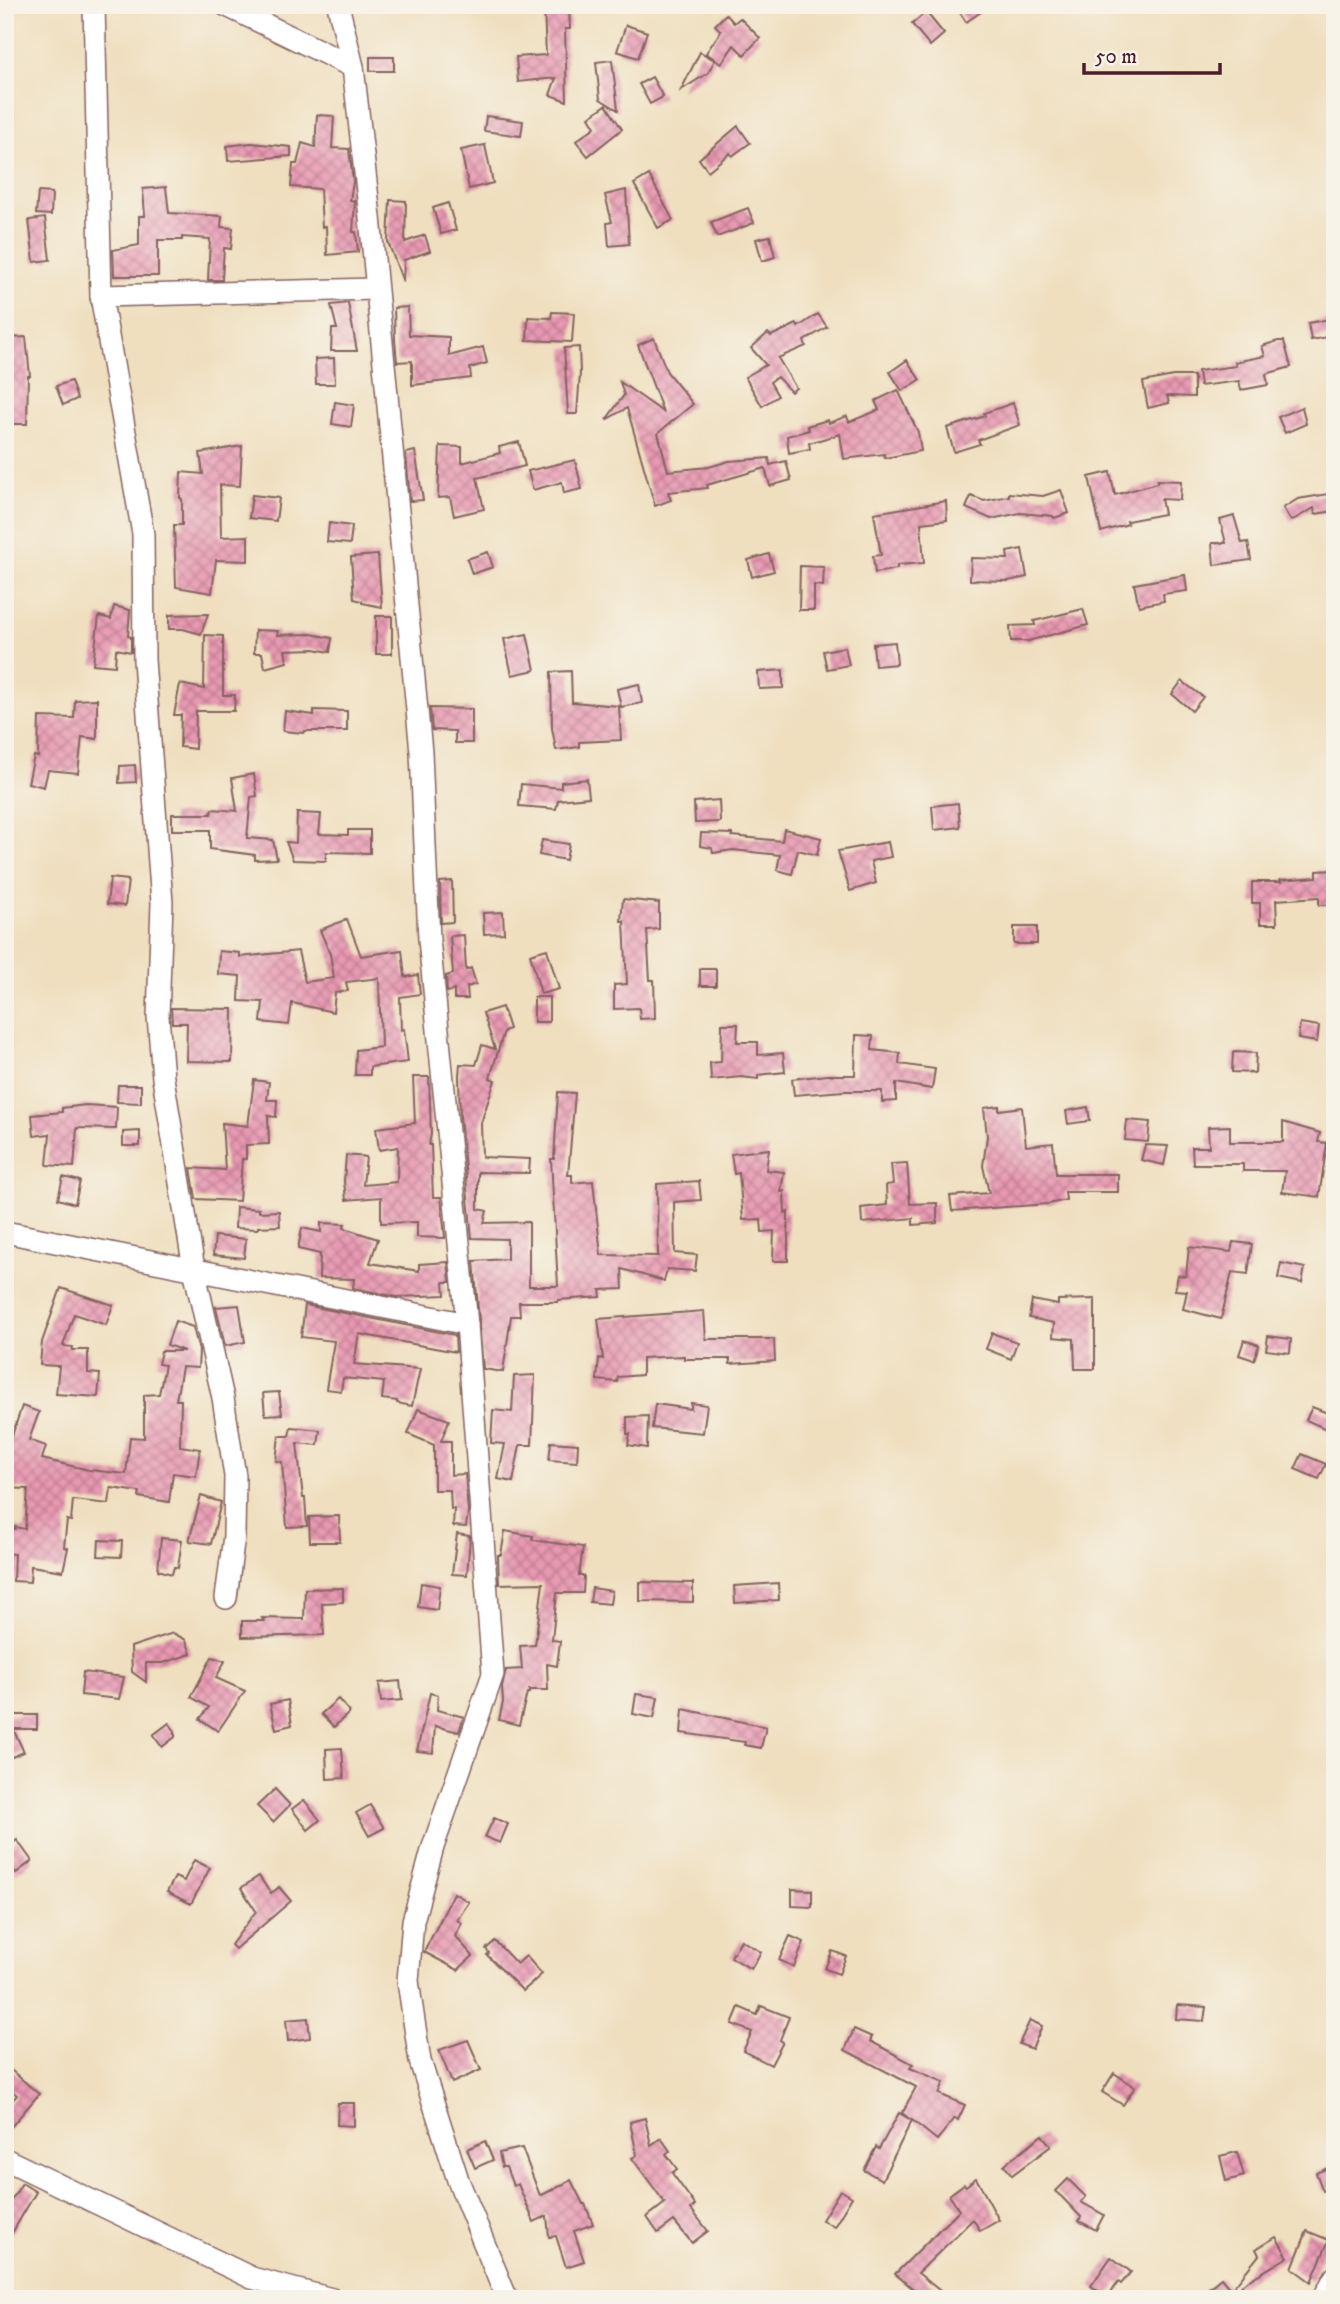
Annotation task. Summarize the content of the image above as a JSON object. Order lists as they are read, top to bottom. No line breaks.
{"scale_bar":"50 m"}
